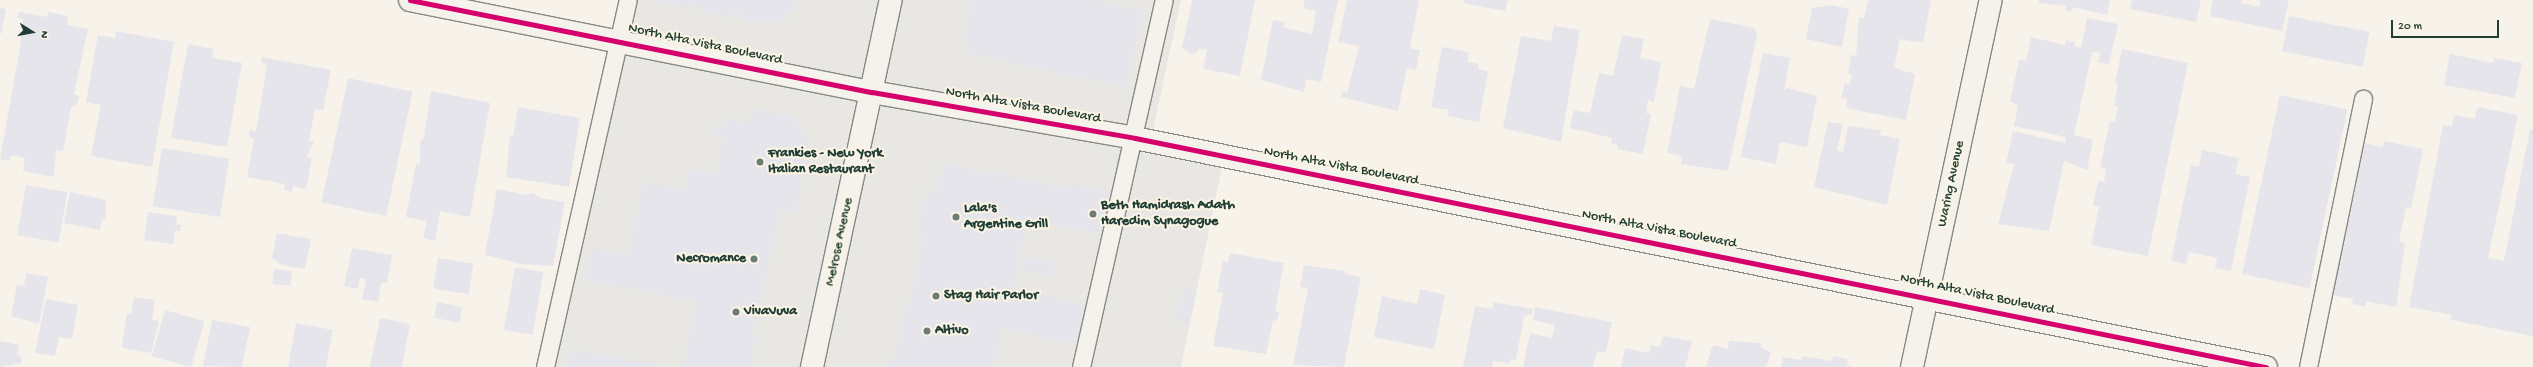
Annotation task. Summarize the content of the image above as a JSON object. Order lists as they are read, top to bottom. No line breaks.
{"streets":{"street":["North Alta Vista Boulevard","Waring Avenue","Melrose Avenue"]},"crossings":[["North Alta Vista Boulevard","Waring Avenue"],["North Alta Vista Boulevard","Melrose Avenue"]],"places":["Frankies - New York Italian Restaurant","Beth Hamidrash Adath Haredim Synagogue","Lala's Argentine Grill","Necromance","Stag Hair Parlor","VivaVuva","Altivo"],"scale_bar":"20 m","north":"right"}
